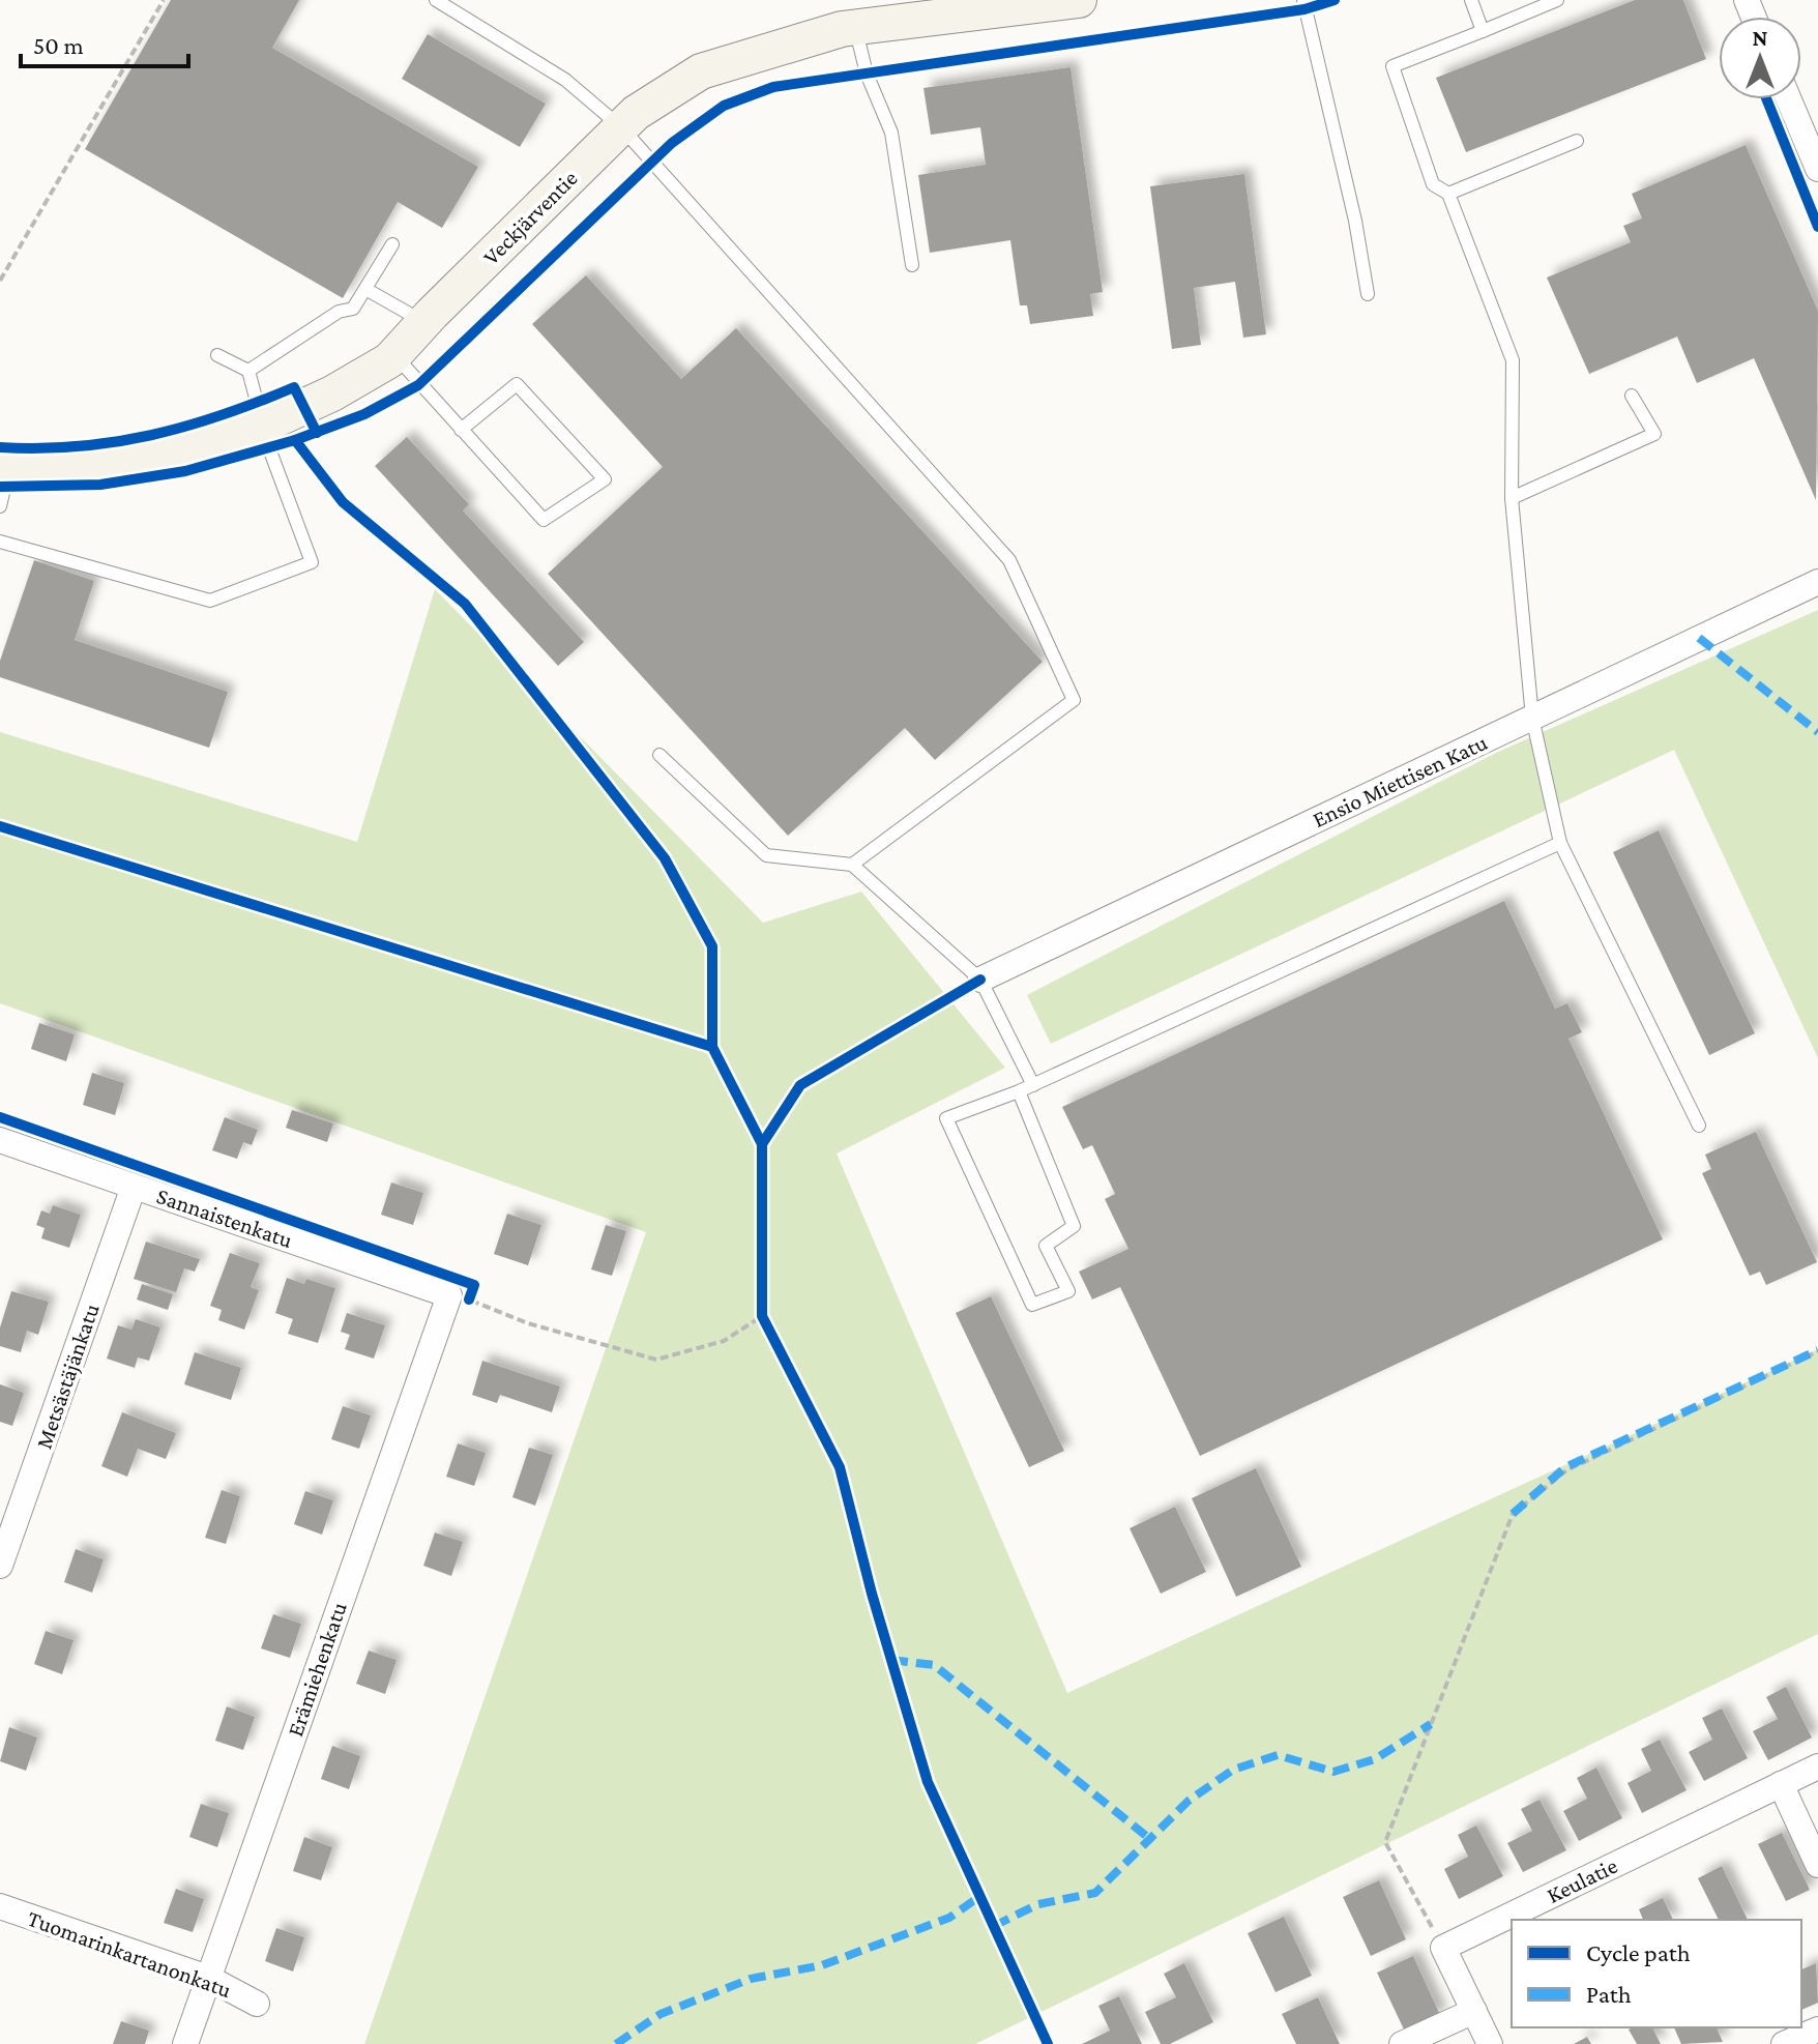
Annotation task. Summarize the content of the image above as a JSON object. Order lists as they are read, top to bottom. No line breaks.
{"streets":{"main road":["Veckjärventie"],"street":["Ensio Miettisen Katu","Sannaistenkatu","Metsästäjänkatu","Erämiehenkatu","Keulatie","Tuomarinkartanonkatu"]},"crossings":[["Sannaistenkatu","Metsästäjänkatu"],["Sannaistenkatu","Erämiehenkatu"],["Erämiehenkatu","Tuomarinkartanonkatu"]],"legend":["Cycle path","Path"],"scale_bar":"50 m","north":"top"}
